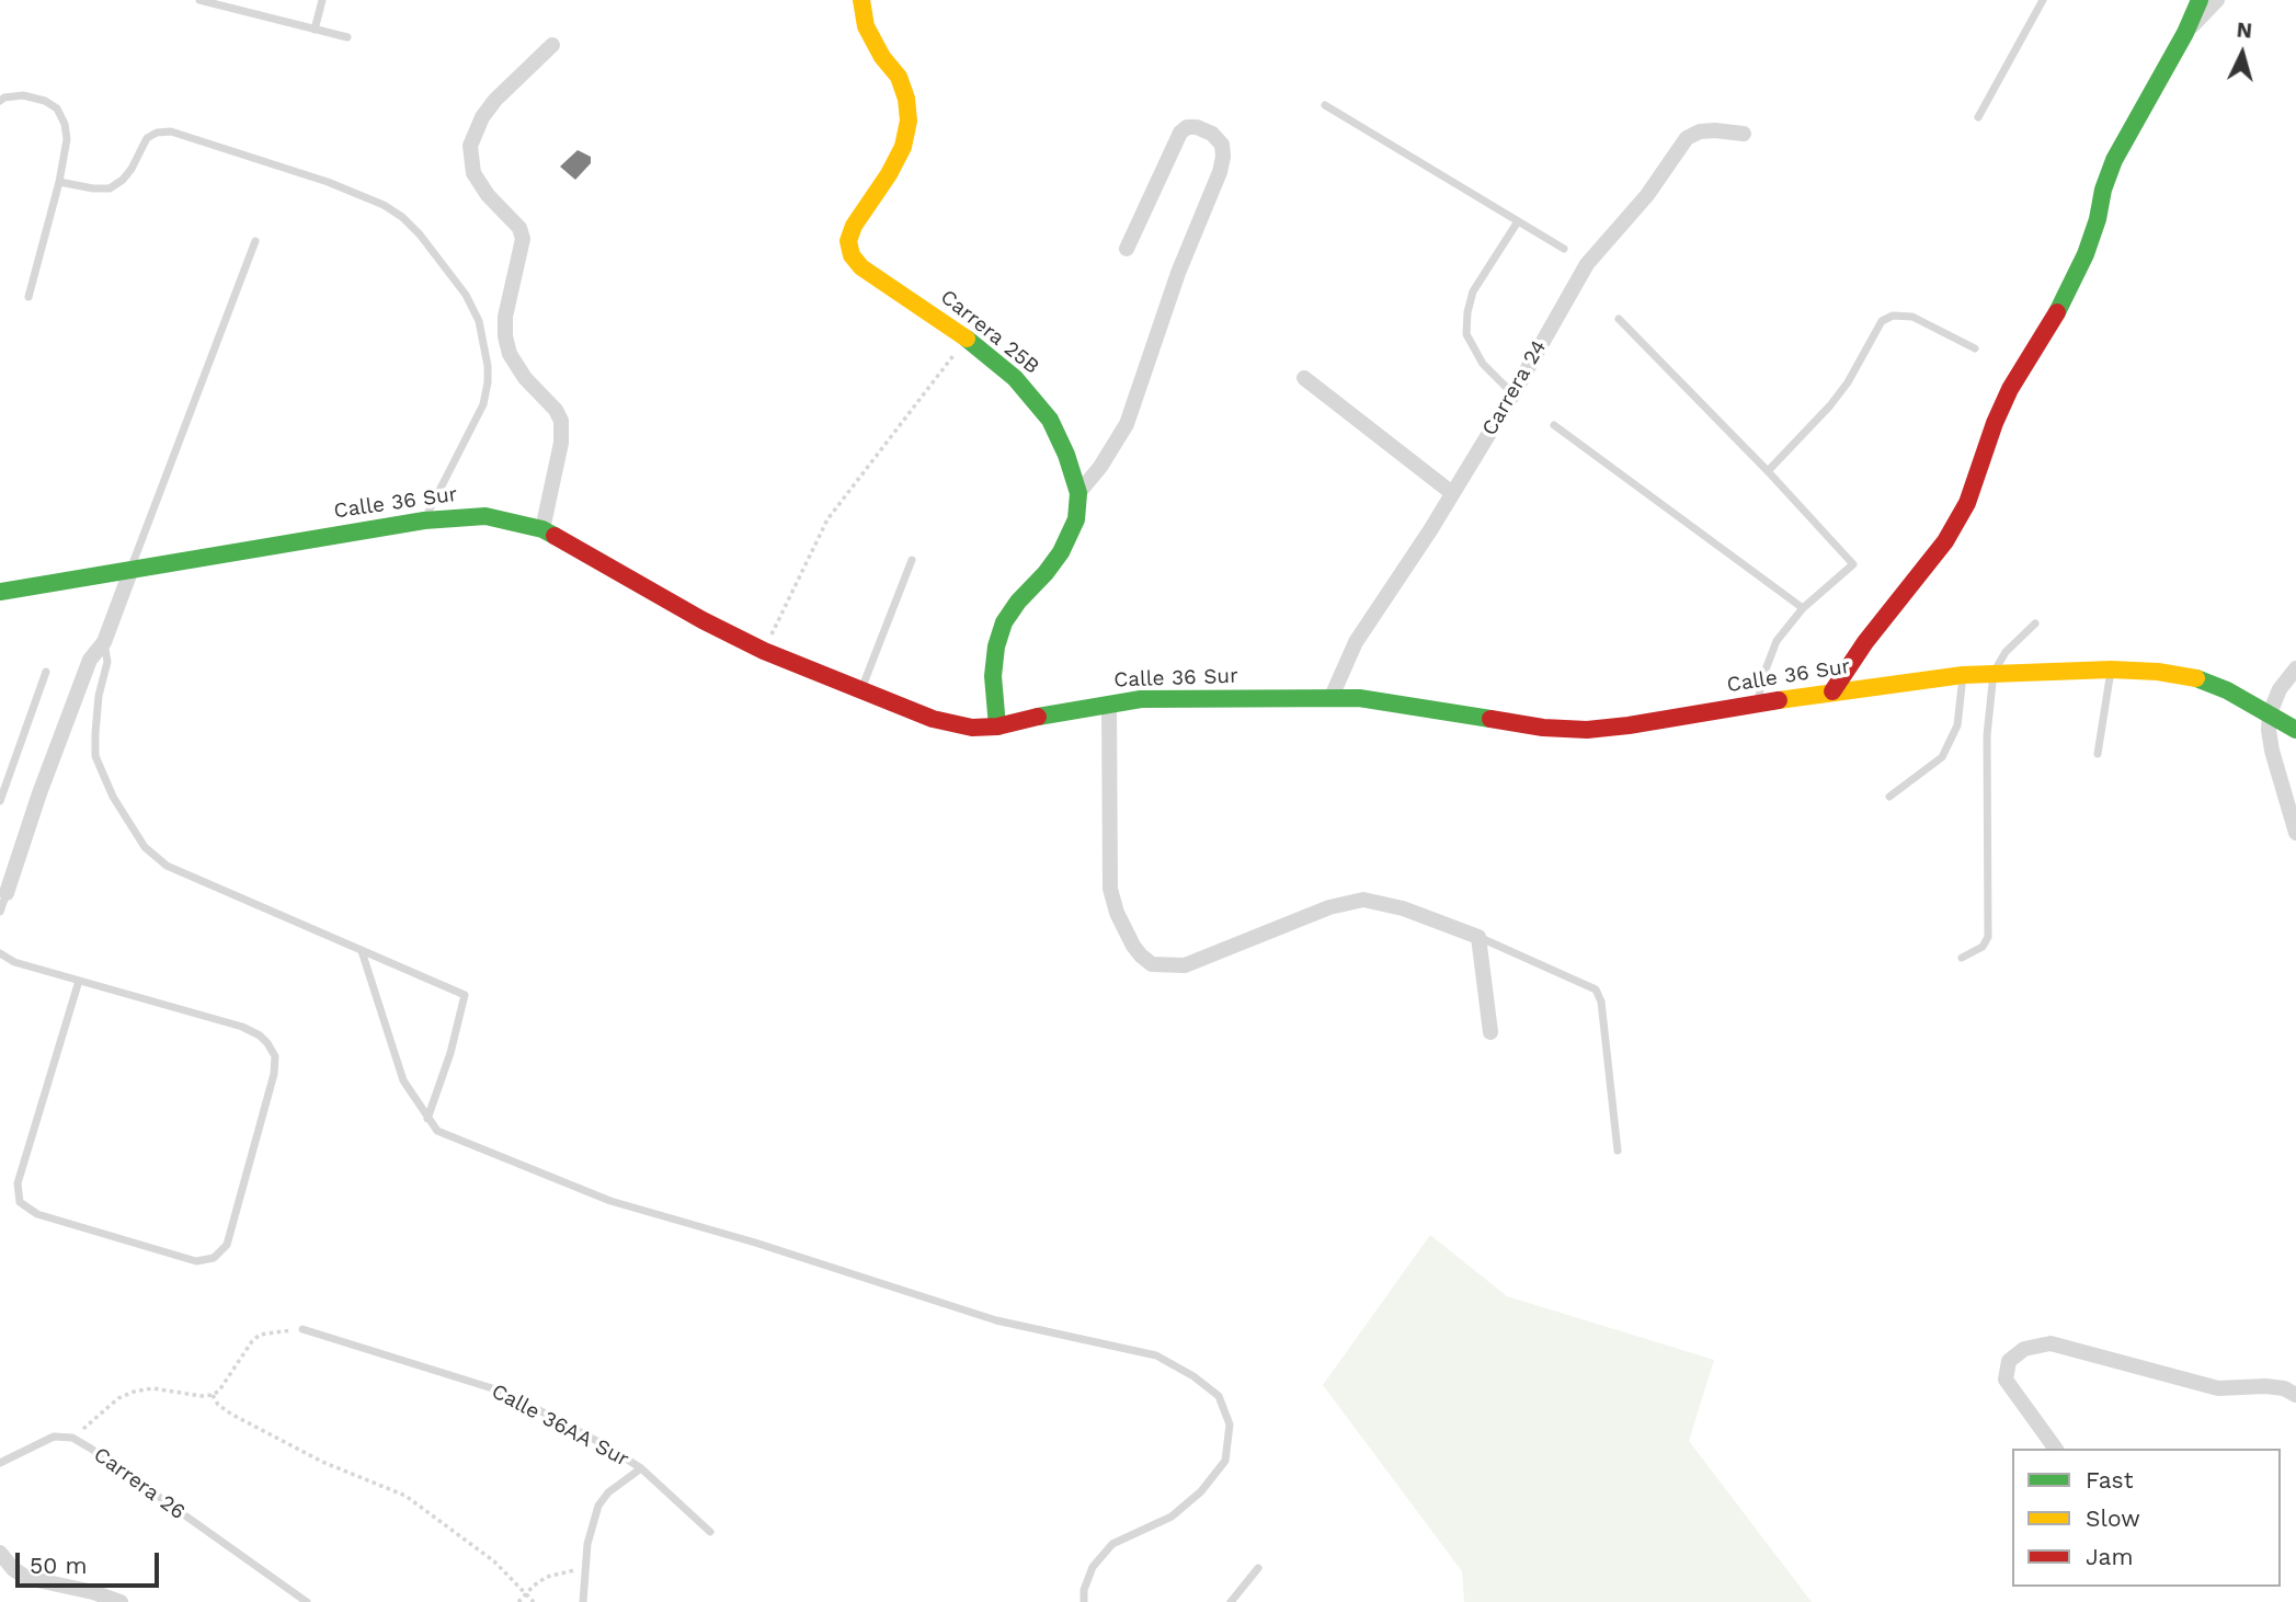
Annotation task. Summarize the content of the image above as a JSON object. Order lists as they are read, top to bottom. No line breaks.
{"streets":{"street":["Carrera 25B","Carrera 24","Calle 36 Sur"],"lane":["Calle 36AA Sur","Carrera 26"]},"crossings":[["Carrera 25B","Calle 36 Sur"],["Carrera 24","Calle 36 Sur"]],"legend":["Fast","Slow","Jam"],"scale_bar":"50 m","north":"top"}
